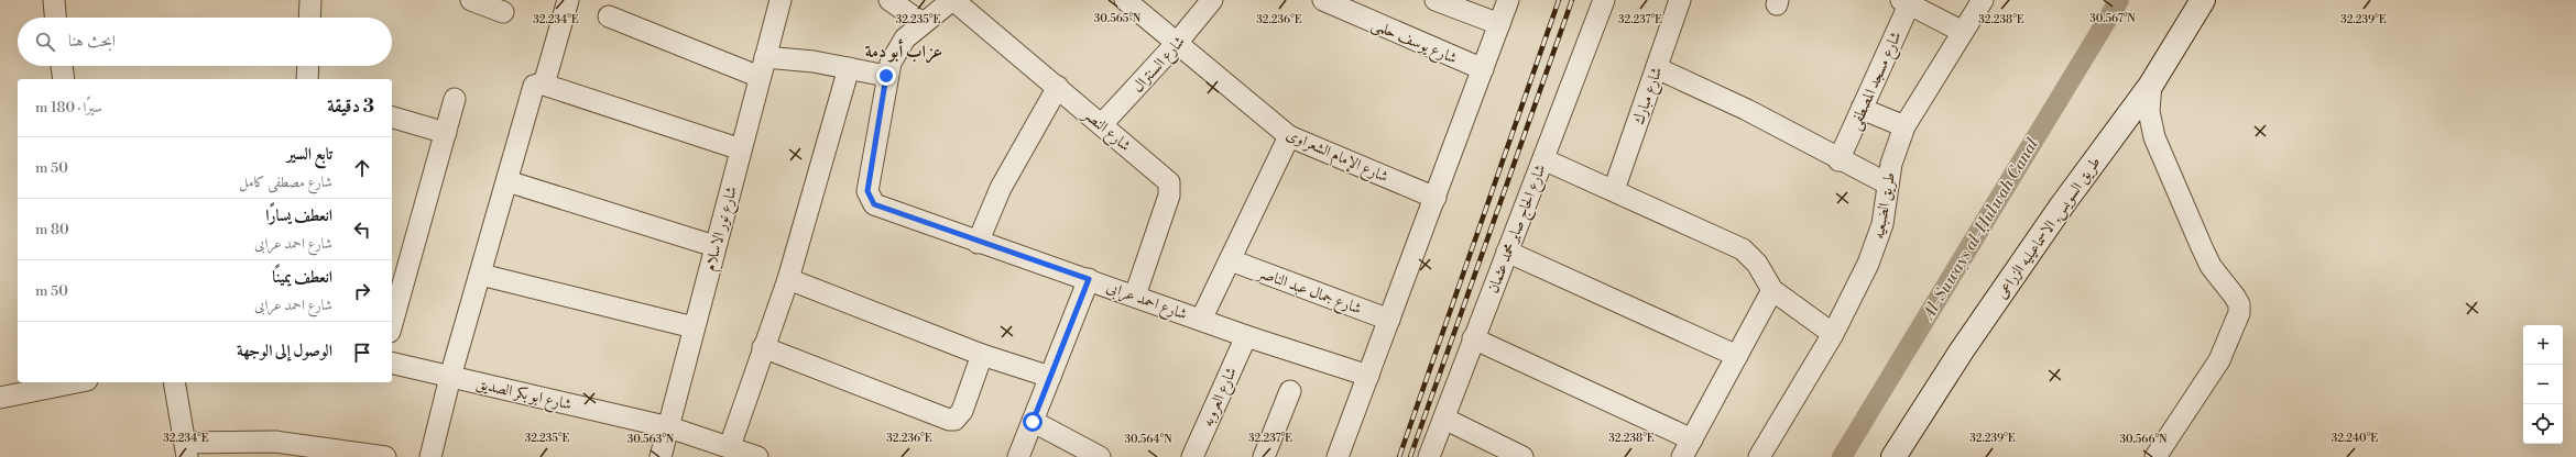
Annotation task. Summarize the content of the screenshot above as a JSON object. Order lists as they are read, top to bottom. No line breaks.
{"streets":{"main road":["طريق السويس, الاسماعيليه الزراعى"],"street":["شارع يوسف حلمى","شارع السنترال","شارع مسجد المصطفى","شارع مبارك","شارع النصر","شارع الإمام الشعراوى","طريق الضبعيه","شارع نور الاسلام","شارع الحاج صابر محمد عثمان","شارع جمال عبد الناصر","شارع احمد عرابى","شارع ابو بكر الصديق","شارع العروبه"]},"crossings":[["شارع السنترال","شارع النصر"],["شارع السنترال","شارع الإمام الشعراوى"],["شارع النصر","شارع احمد عرابى"],["شارع نور الاسلام","شارع ابو بكر الصديق"],["شارع احمد عرابى","شارع العروبه"]],"districts":["عزاب أبو دمة"],"water":["Al-Suways al-Ḥulwah Canal"],"page":{"search":"ابحث هنا","heading":["3 دقيقة","سيرًا · 180 m"],"list":[["تابع السير","شارع مصطفى كامل","50 m"],["انعطف يسارًا","شارع احمد عرابى","80 m"],["انعطف يمينًا","شارع احمد عرابى","50 m"],"الوصول إلى الوجهة"],"map_buttons":["+","−"]},"coordinates":["30.565°N","30.567°N","32.234°E","32.235°E","32.236°E","32.238°E","32.237°E","32.239°E","32.240°E","30.563°N","30.564°N","30.566°N"]}
